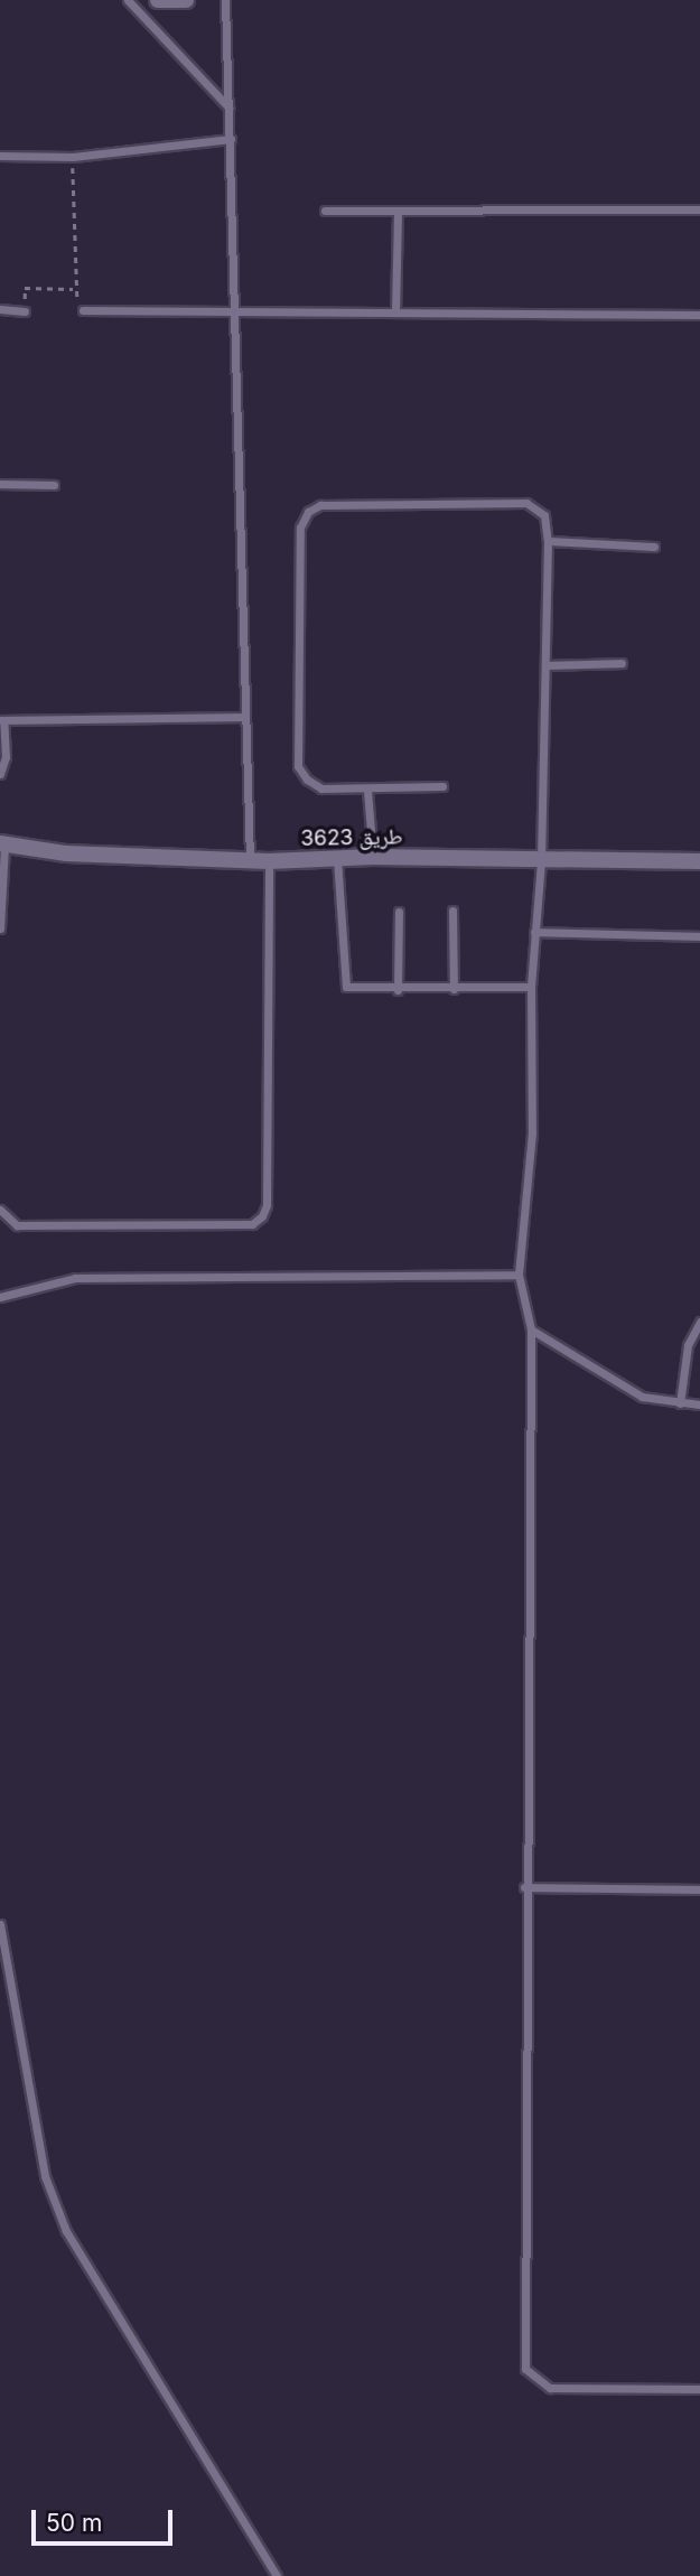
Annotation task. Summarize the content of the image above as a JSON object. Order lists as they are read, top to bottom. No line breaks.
{"streets":{"street":["طريق 3623"]},"scale_bar":"50 m"}
